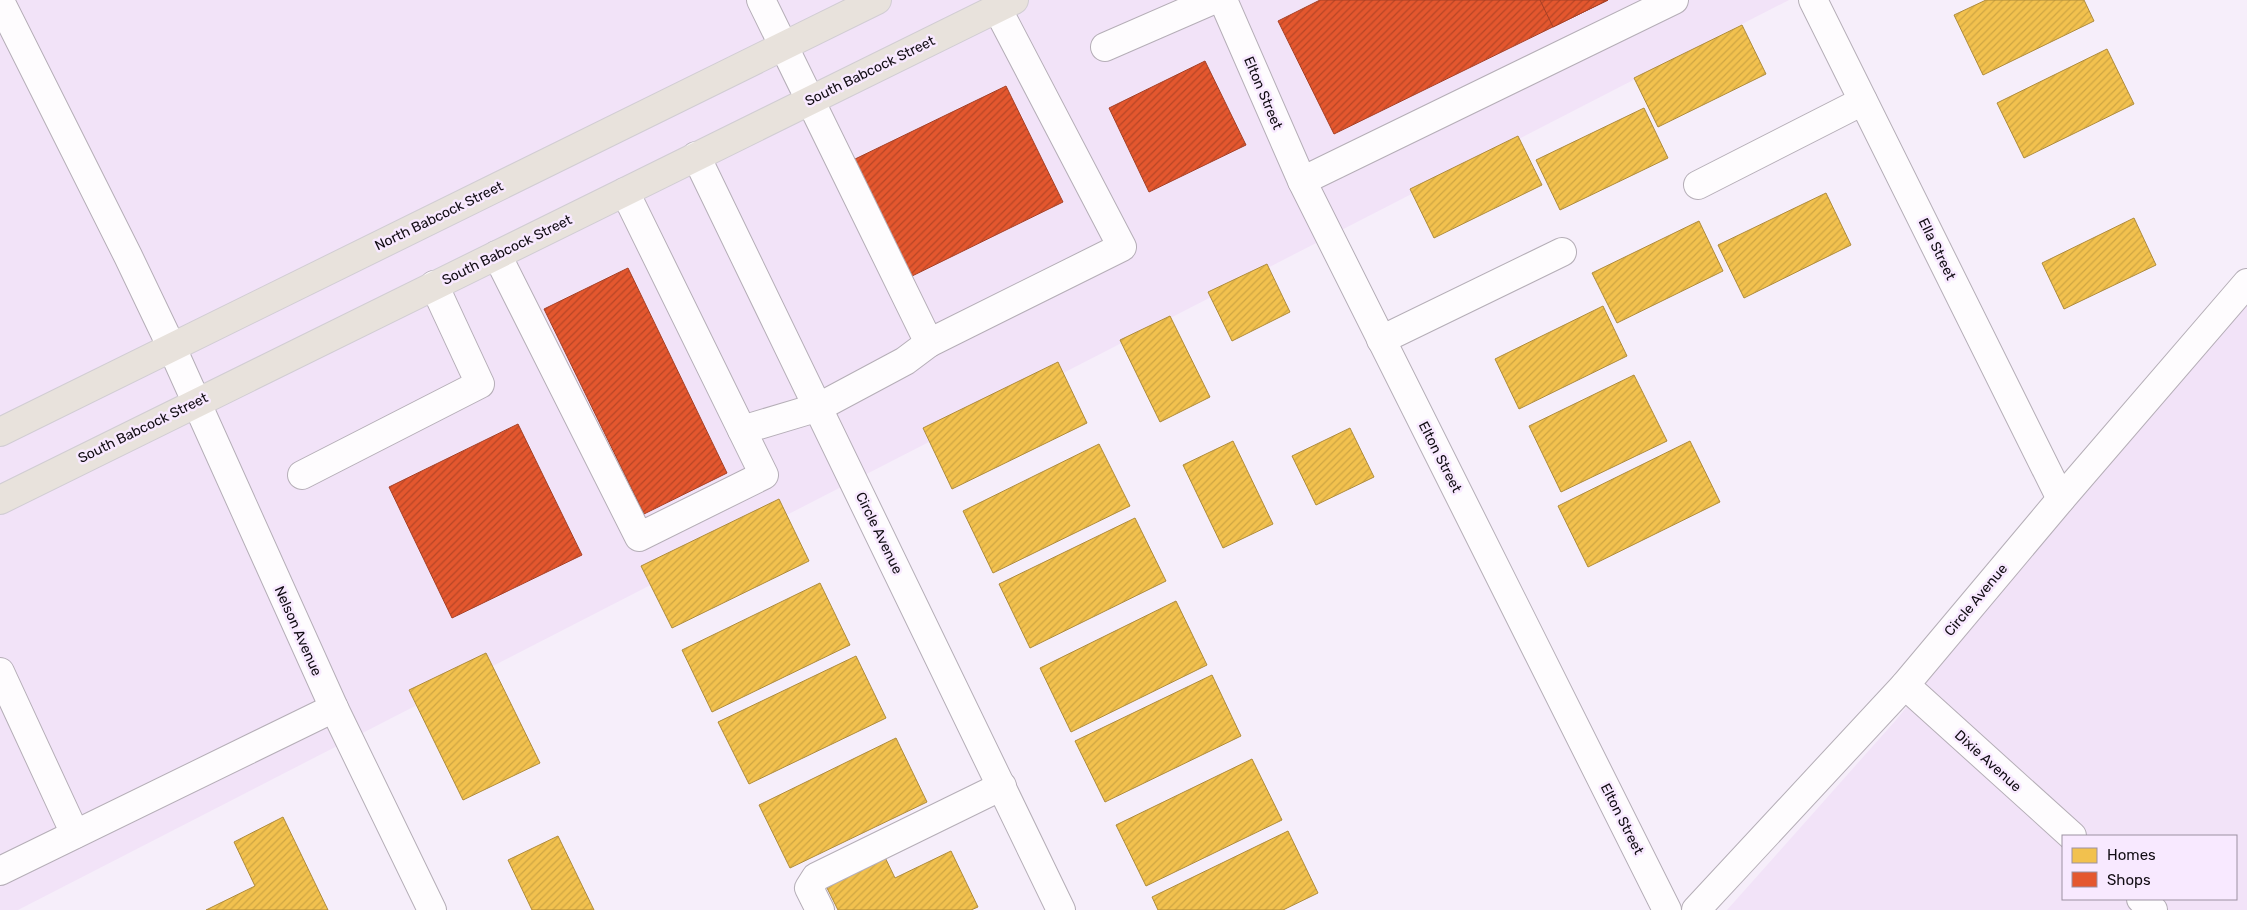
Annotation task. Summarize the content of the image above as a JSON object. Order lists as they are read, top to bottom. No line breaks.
{"streets":{"main road":["South Babcock Street","North Babcock Street"],"street":["Elton Street","Ella Street","Circle Avenue","Nelson Avenue","Dixie Avenue"]},"crossings":[["South Babcock Street","Circle Avenue"],["South Babcock Street","Nelson Avenue"],["North Babcock Street","Nelson Avenue"],["Ella Street","Circle Avenue"],["Circle Avenue","Dixie Avenue"]],"legend":["Homes","Shops"]}
